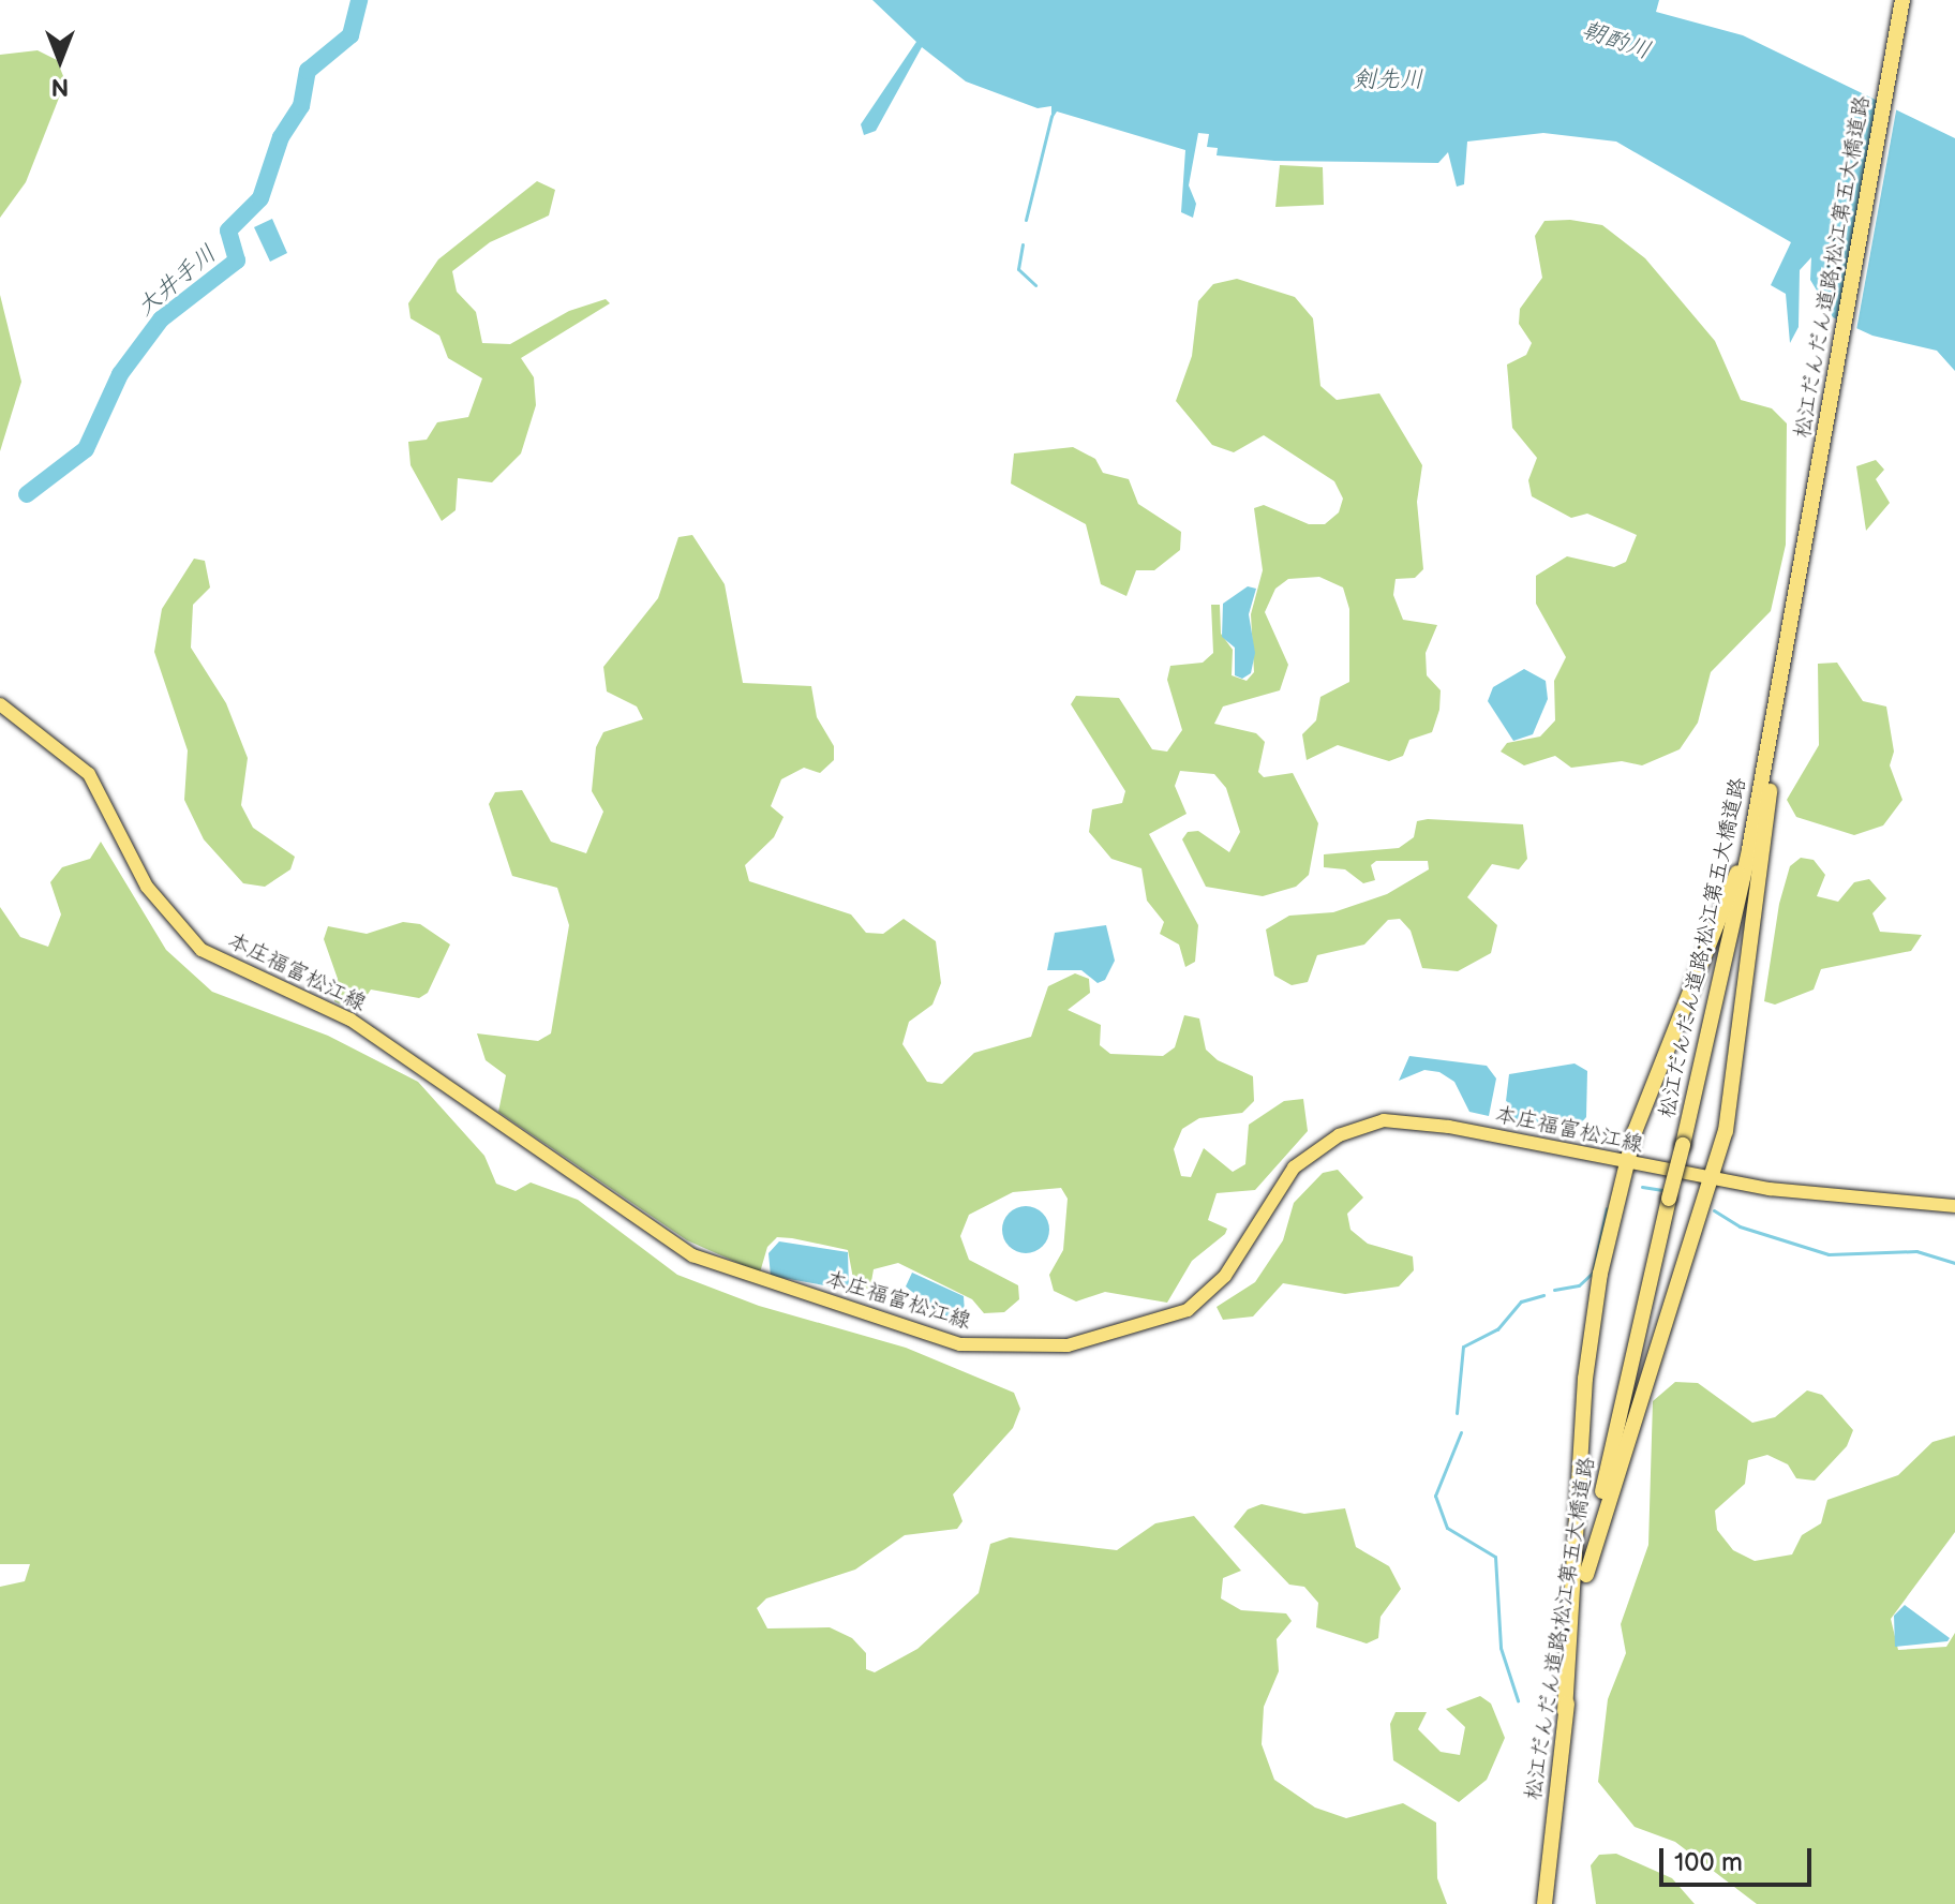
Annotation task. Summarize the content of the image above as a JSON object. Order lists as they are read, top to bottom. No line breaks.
{"streets":{"highway":["松江だんだん道路;松江第五大橋道路"],"main road":["本庄福富松江線"]},"water":["朝酌川","剣先川","大井手川"],"scale_bar":"100 m","north":"bottom"}
